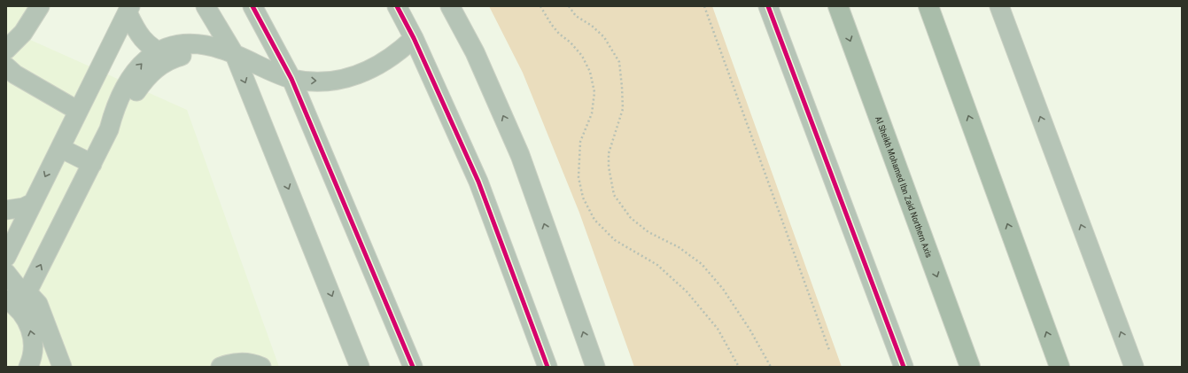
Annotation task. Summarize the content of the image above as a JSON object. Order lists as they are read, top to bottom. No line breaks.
{"streets":{"highway":["Al Sheikh Mohamed Ibn Zaid Northern Axis"]}}
